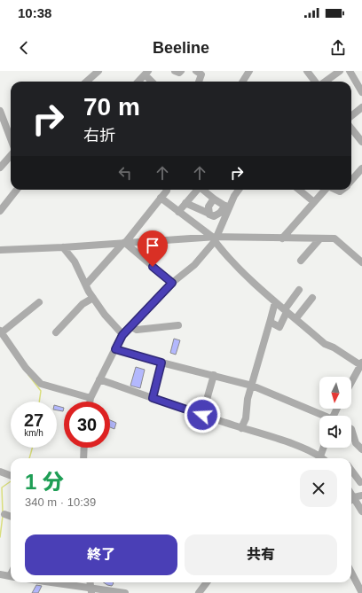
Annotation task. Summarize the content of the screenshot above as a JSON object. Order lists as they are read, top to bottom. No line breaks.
{"north":"bottom","page":{"status":"10:38","header":"Beeline","turn":["70 m","右折"],"speed":"27 km/h","limit":"30","heading":["1 分","340 m · 10:39"],"buttons":["終了","共有"]}}
